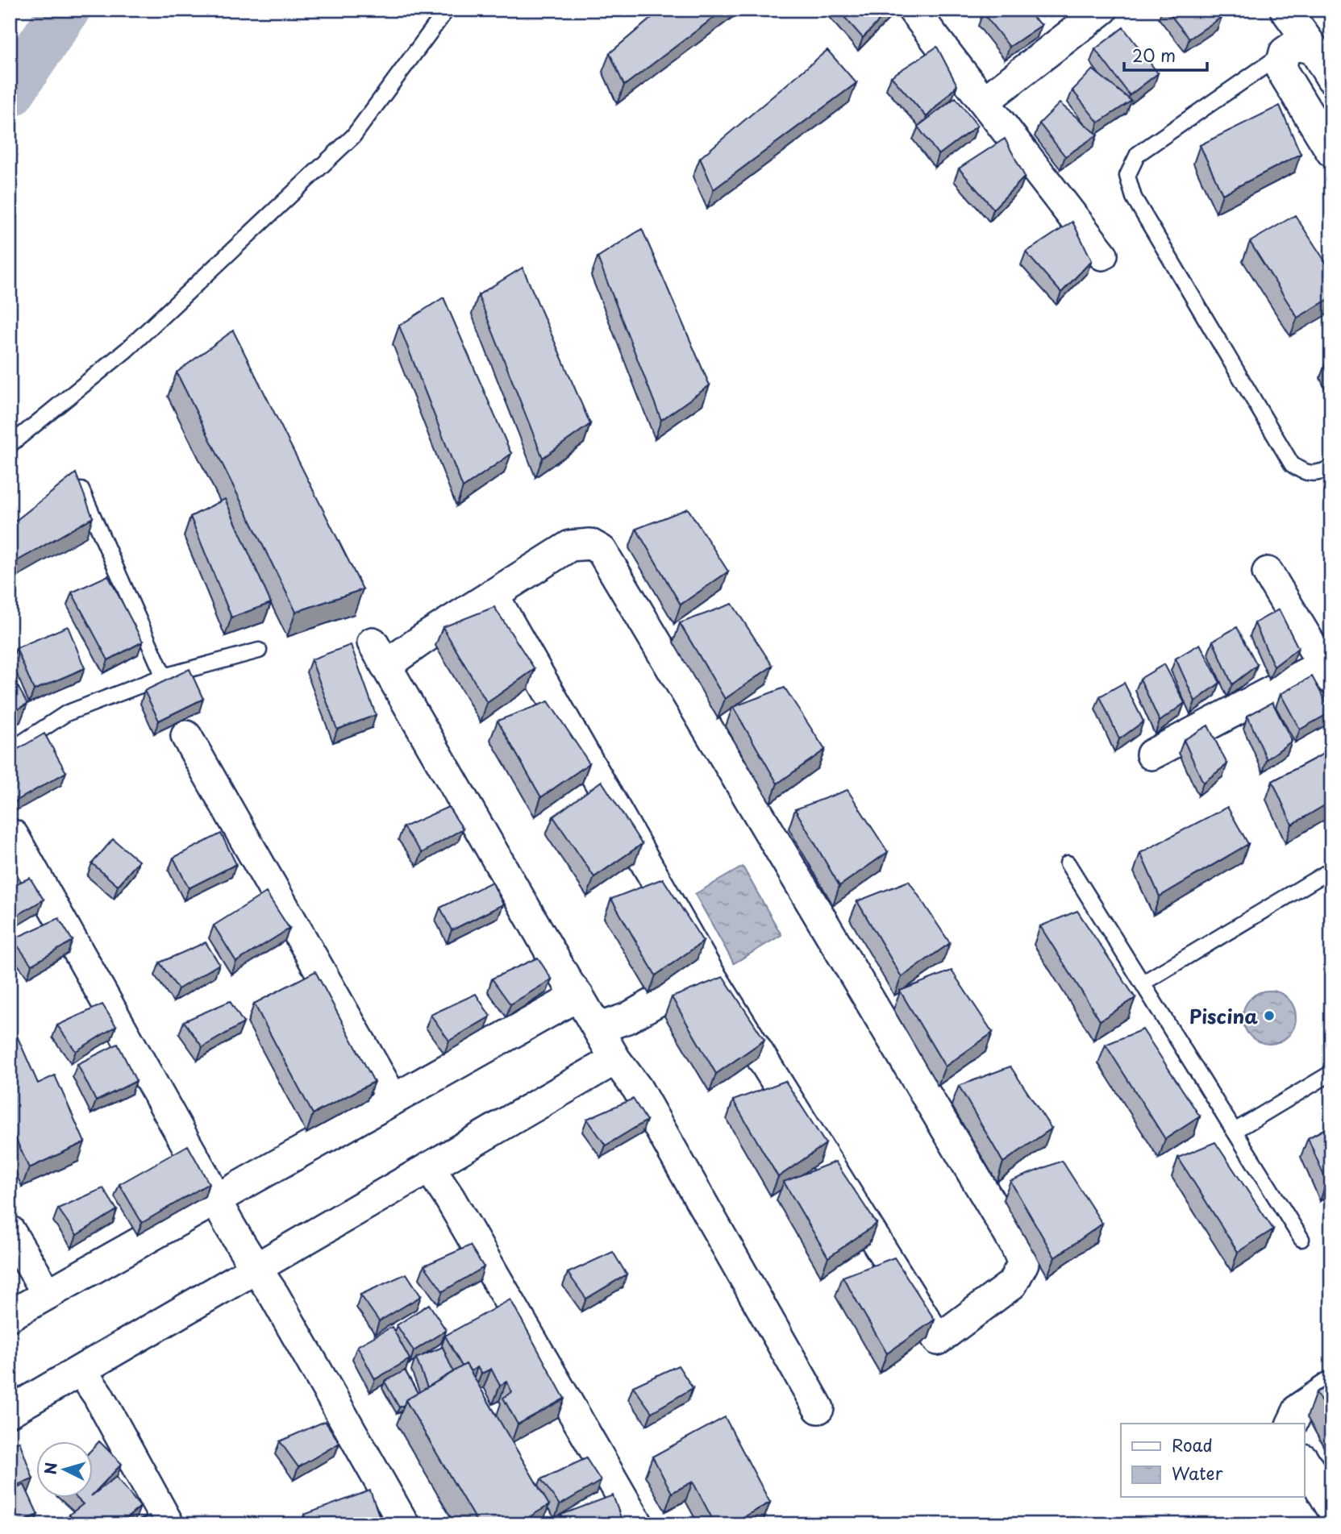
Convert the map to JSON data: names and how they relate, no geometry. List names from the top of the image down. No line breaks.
{"places":["Piscina"],"legend":["Road","Water"],"scale_bar":"20 m","north":"left"}
